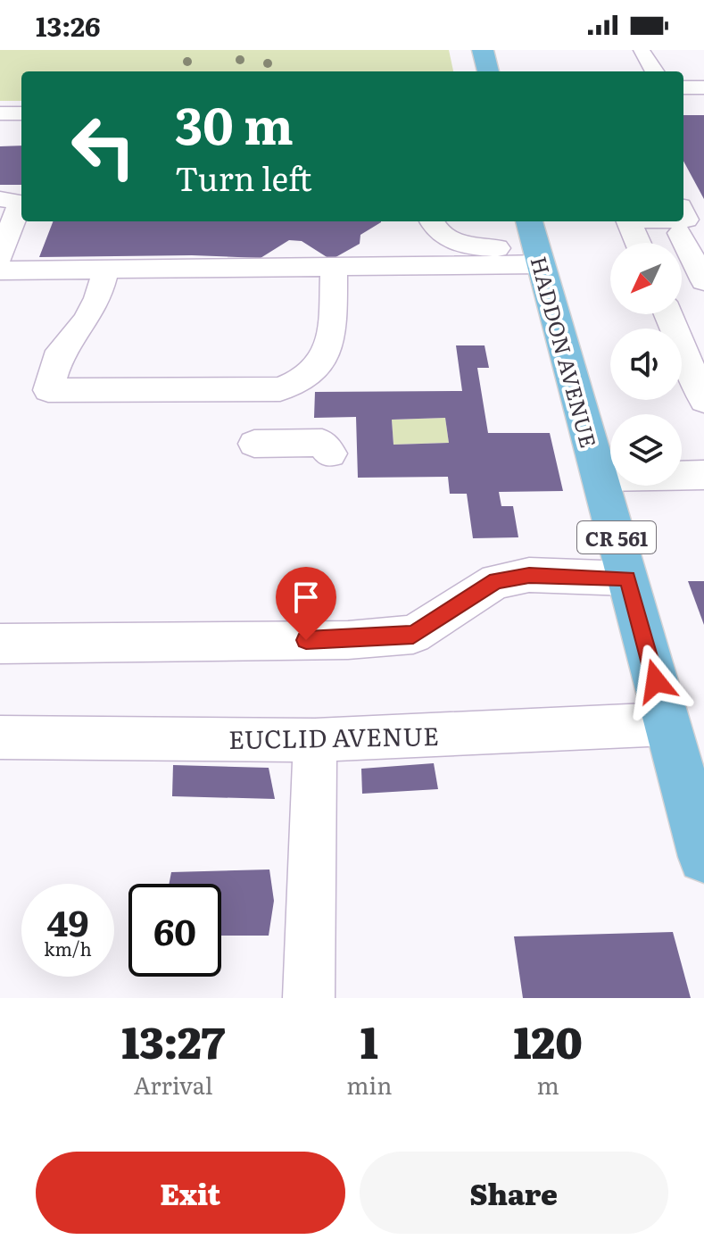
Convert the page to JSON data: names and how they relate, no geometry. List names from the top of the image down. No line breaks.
{"streets":{"main road":["HADDON AVENUE","CR 561"],"street":["EUCLID AVENUE"]},"crossings":[["HADDON AVENUE","EUCLID AVENUE"]],"north":"bottom left","page":{"status":"13:26","turn":["30 m","Turn left"],"speed":"49 km/h","limit":"60","eta":["13:27","Arrival","1","min","120","m"],"buttons":["Exit","Share"]}}
